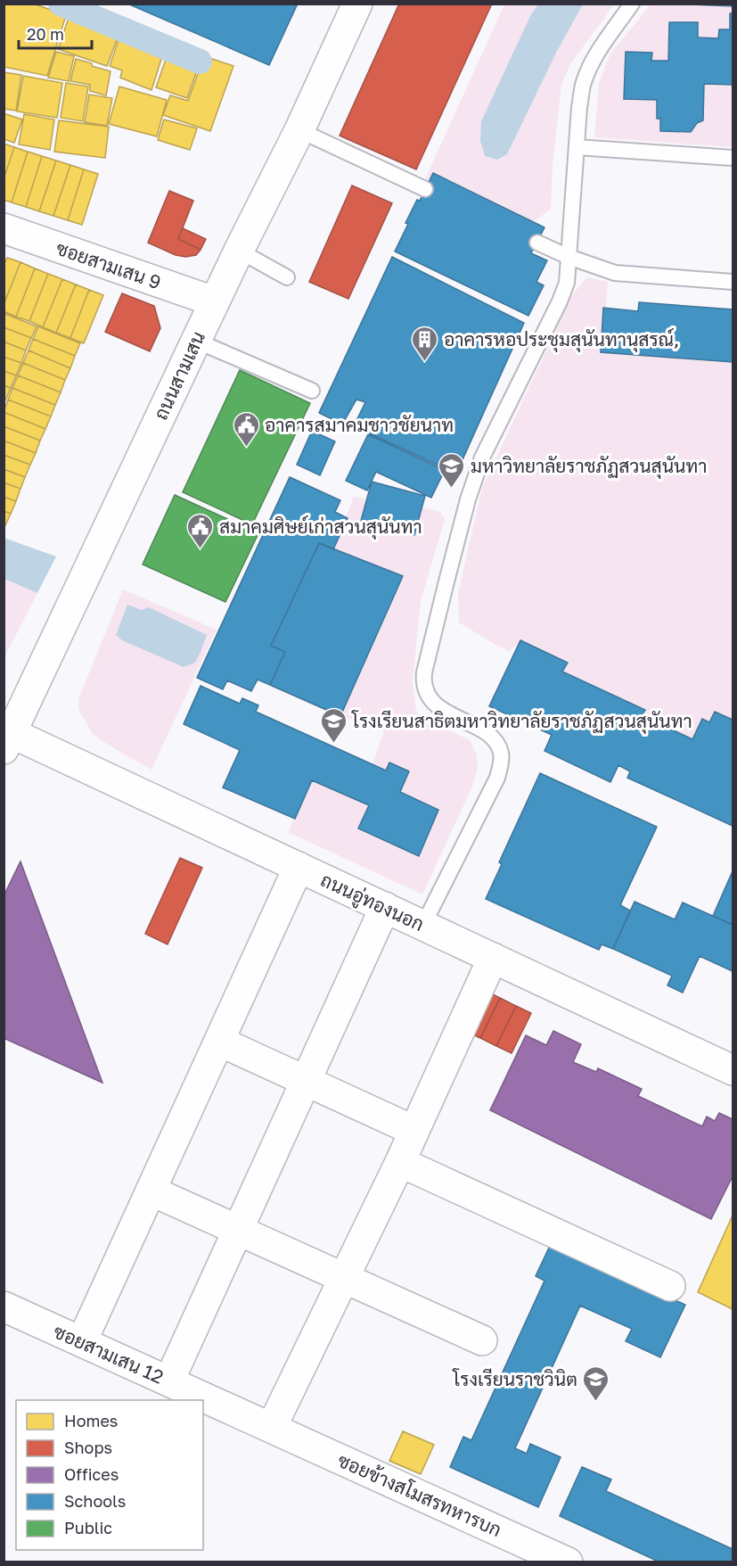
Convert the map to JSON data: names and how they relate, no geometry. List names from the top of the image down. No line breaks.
{"streets":{"street":["ซอยสามเสน 9","ถนนสามเสน","ถนนอู่ทองนอก","ซอยสามเสน 12","ซอยข้างสโมสรทหารบก"]},"crossings":[["ซอยสามเสน 9","ถนนสามเสน"],["ถนนสามเสน","ถนนอู่ทองนอก"],["ซอยสามเสน 12","ซอยข้างสโมสรทหารบก"]],"places":{"building":["อาคารหอประชุมสุนันทานุสรณ์,"],"public building":["อาคารสมาคมชาวชัยนาท","สมาคมศิษย์เก่าสวนสุนันทา"],"school or university":["มหาวิทยาลัยราชภัฏสวนสุนันทา","โรงเรียนสาธิตมหาวิทยาลัยราชภัฏสวนสุนันทา","โรงเรียนราชวินิต"]},"legend":["Homes","Shops","Offices","Schools","Public"],"scale_bar":"20 m"}
